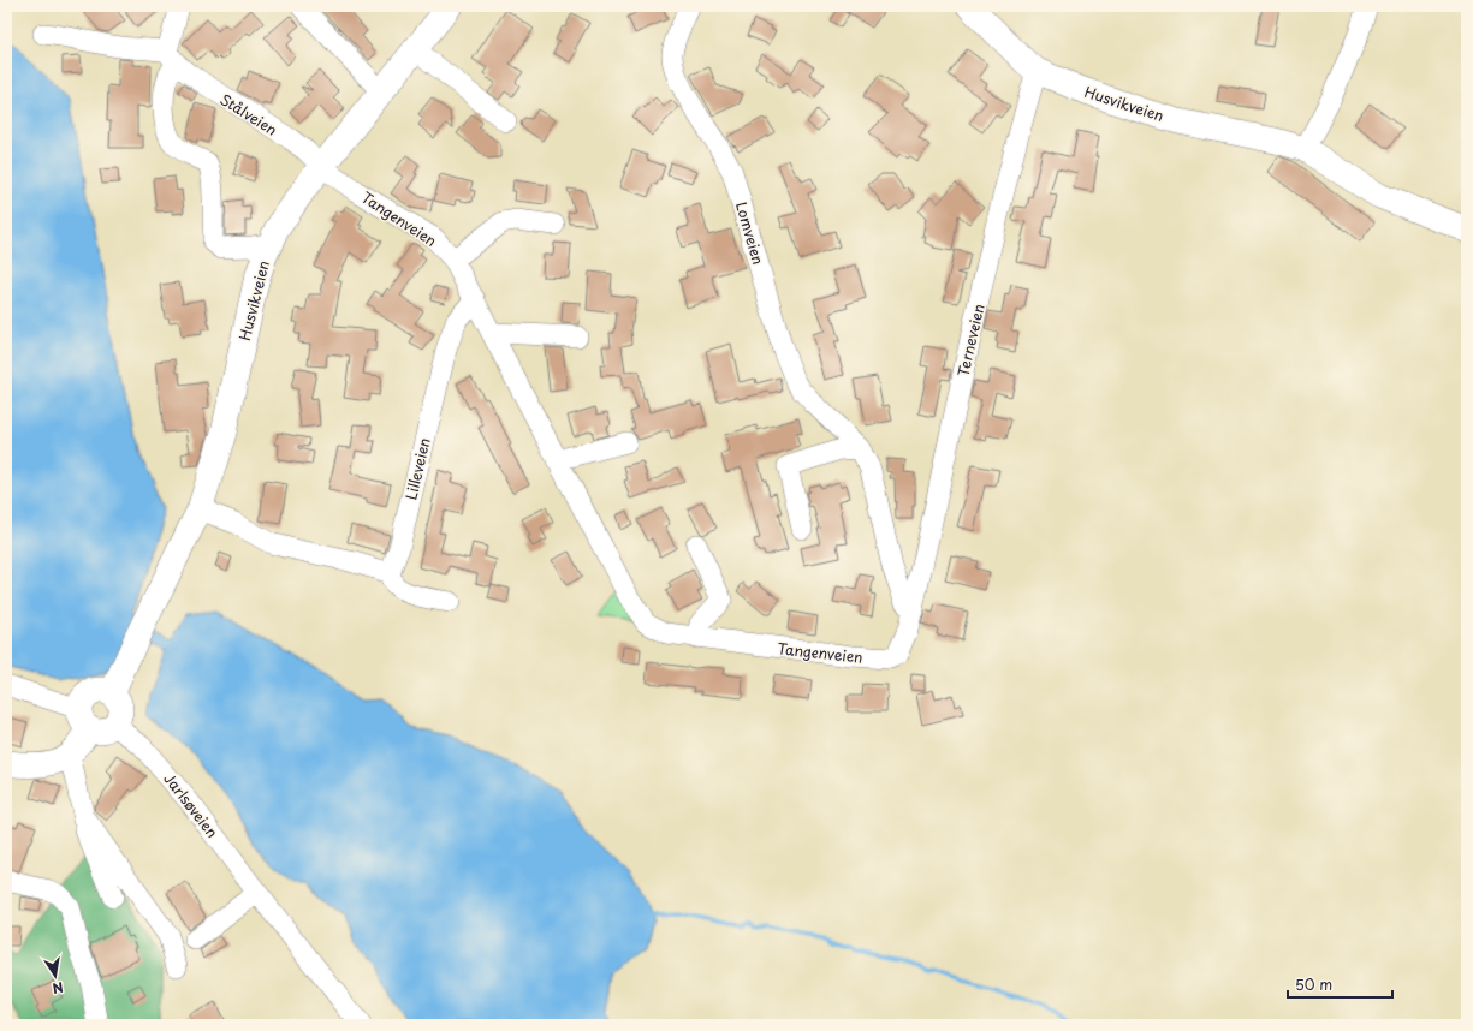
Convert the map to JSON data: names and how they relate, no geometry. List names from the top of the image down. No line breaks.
{"streets":{"main road":["Husvikveien"],"street":["Stålveien","Tangenveien","Lomveien","Terneveien","Lilleveien","Jarlsøveien"]},"crossings":[["Husvikveien","Stålveien"],["Husvikveien","Tangenveien"],["Husvikveien","Terneveien"],["Husvikveien","Jarlsøveien"],["Stålveien","Tangenveien"],["Tangenveien","Lomveien"],["Tangenveien","Terneveien"],["Tangenveien","Lilleveien"],["Lomveien","Terneveien"]],"scale_bar":"50 m","north":"bottom"}
